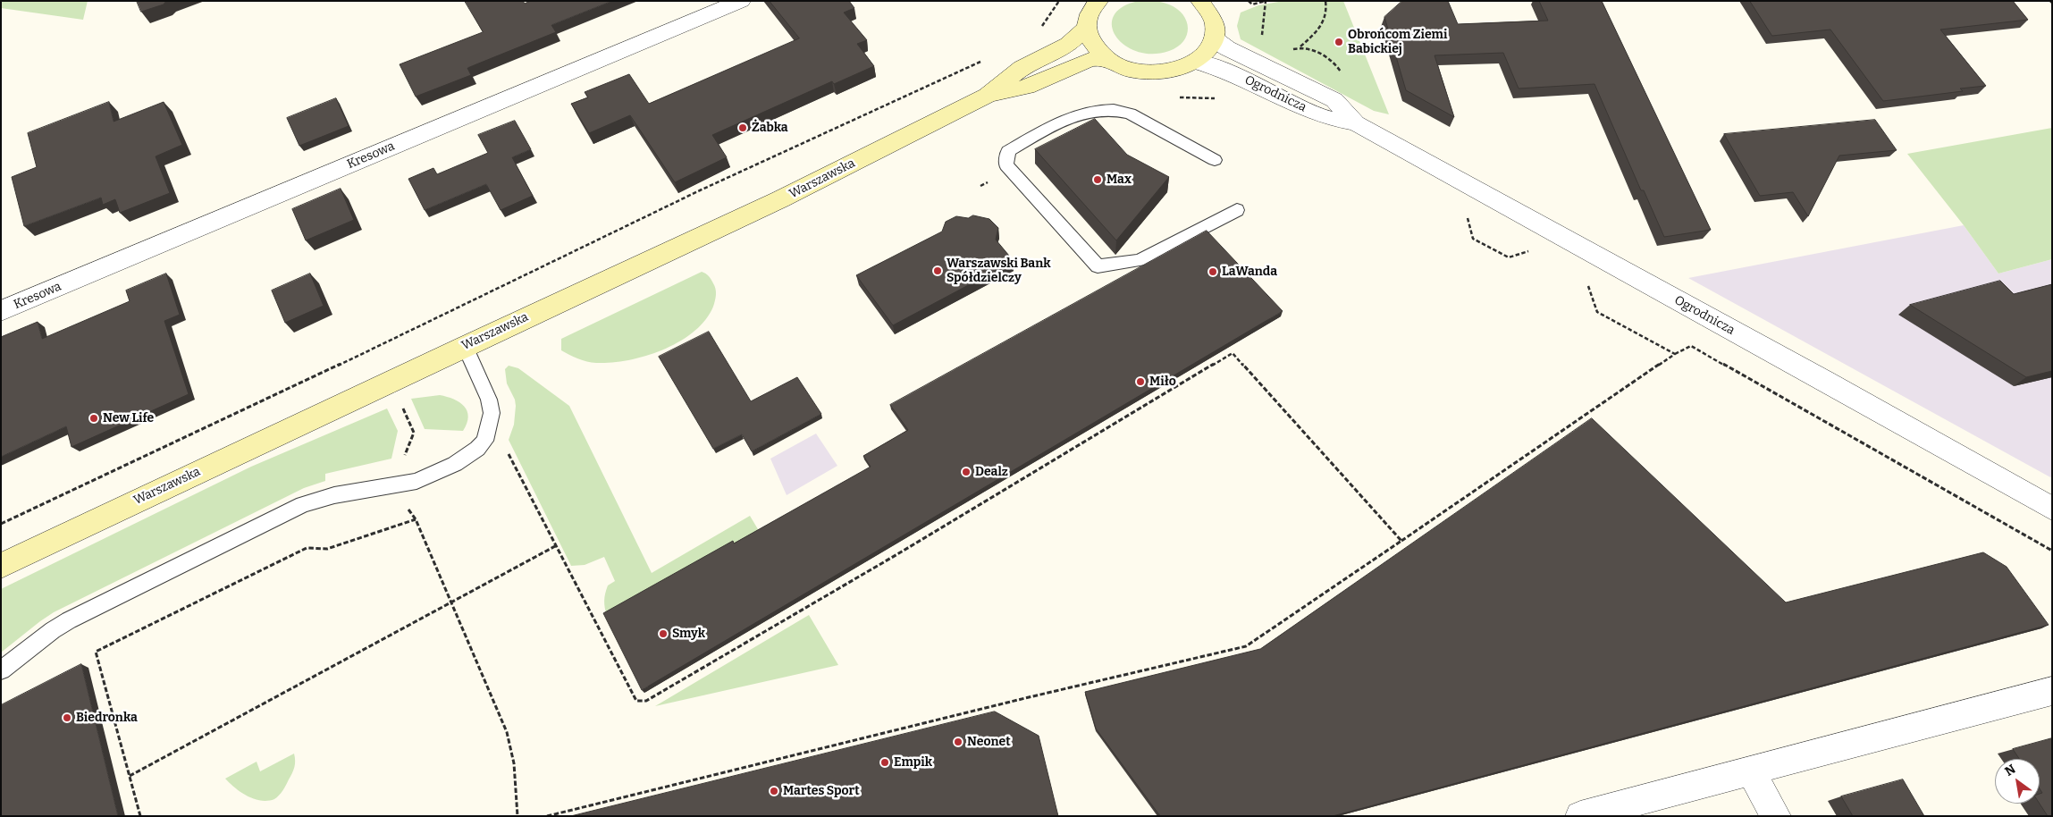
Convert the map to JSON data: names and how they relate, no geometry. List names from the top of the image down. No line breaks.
{"streets":{"main road":["Warszawska"],"street":["Ogrodnicza","Kresowa"]},"places":["Obrońcom Ziemi Babickiej","Żabka","Max","Warszawski Bank Spółdzielczy","LaWanda","Miło","New Life","Dealz","Smyk","Biedronka","Neonet","Empik","Martes Sport"],"north":"top left"}
